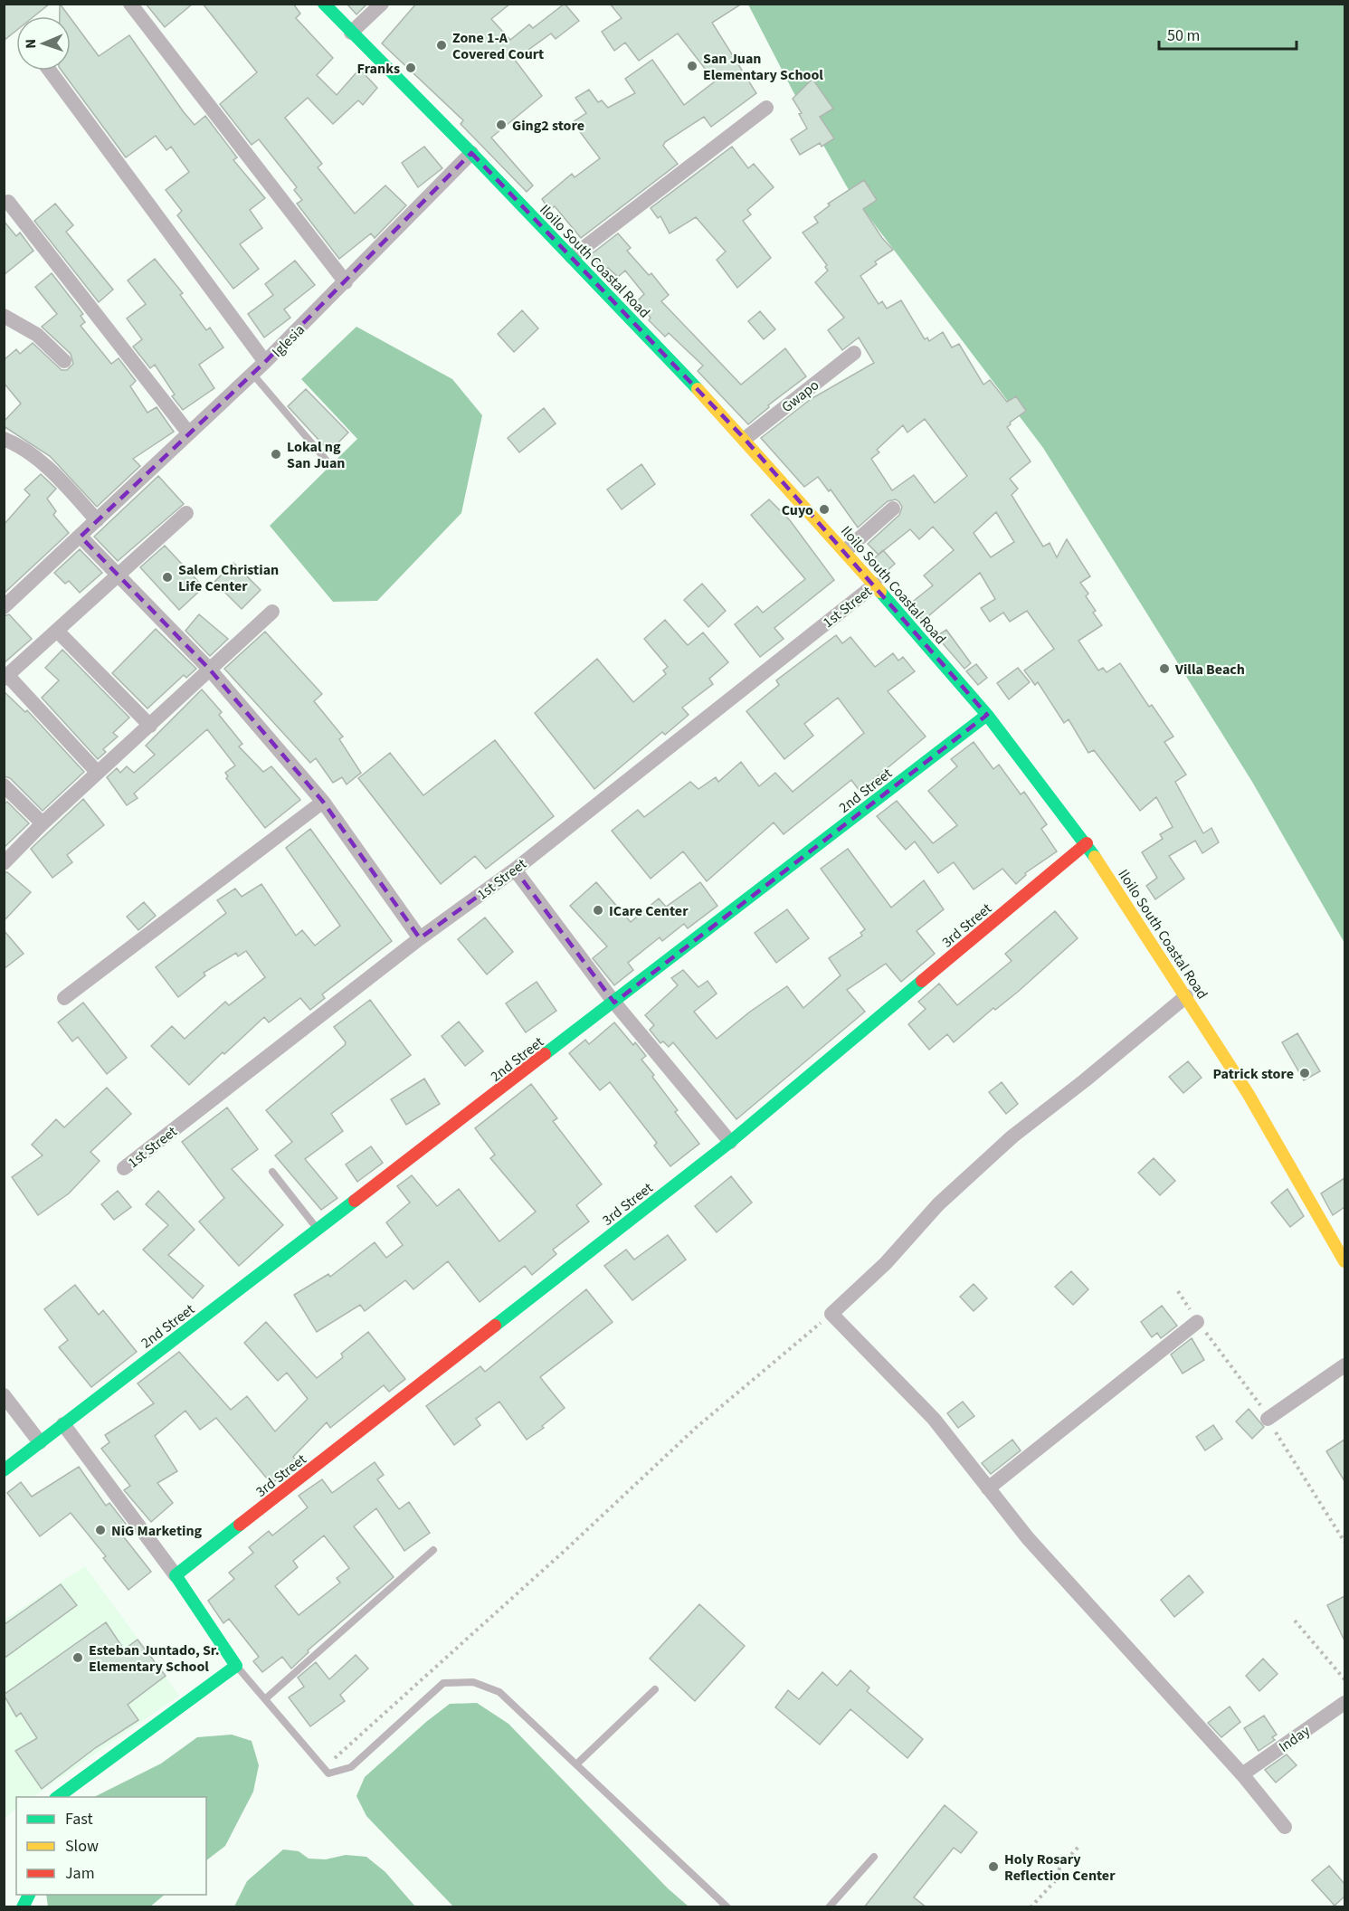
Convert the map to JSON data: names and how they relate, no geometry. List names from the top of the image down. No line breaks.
{"streets":{"street":["Iloilo South Coastal Road","Iglesia","Gwapo","1st Street","2nd Street","3rd Street","Inday"]},"crossings":[["Iloilo South Coastal Road","Iglesia"],["Iloilo South Coastal Road","Gwapo"],["Iloilo South Coastal Road","1st Street"],["Iloilo South Coastal Road","2nd Street"],["Iloilo South Coastal Road","3rd Street"]],"places":["Zone 1-A Covered Court","San Juan Elementary School","Franks","Ging2 store","Lokal ng San Juan","Cuyo","Salem Christian Life Center","Villa Beach","ICare Center","Patrick store","NiG Marketing","Esteban Juntado, Sr. Elementary School","Holy Rosary Reflection Center"],"legend":["Fast","Slow","Jam"],"scale_bar":"50 m","north":"left"}
